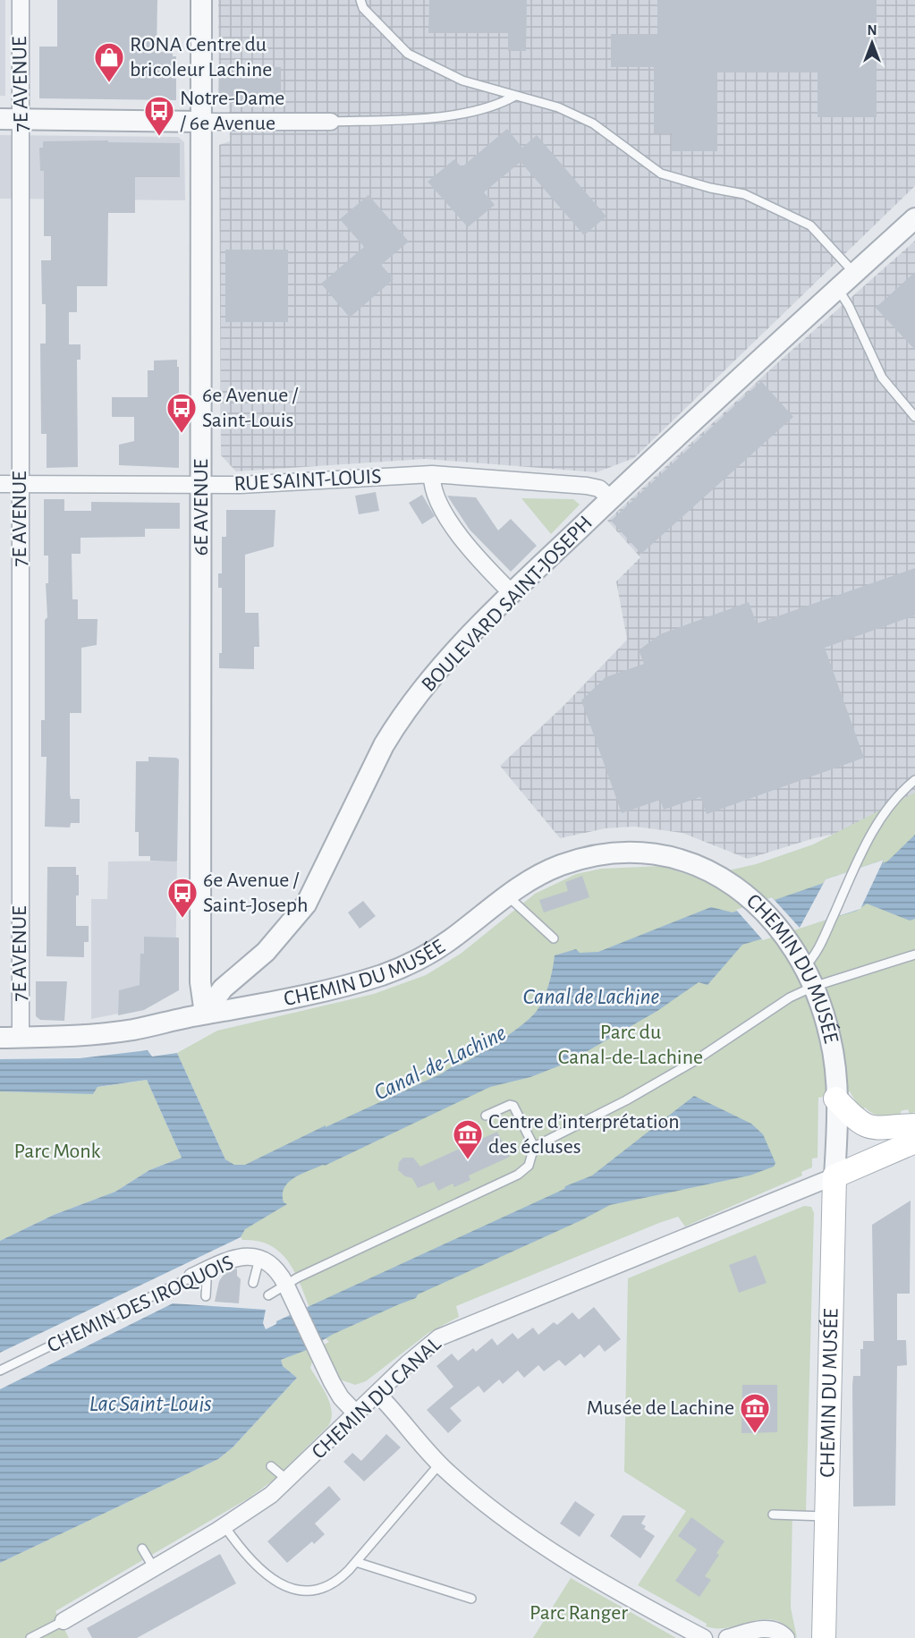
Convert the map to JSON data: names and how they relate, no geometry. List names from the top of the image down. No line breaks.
{"streets":{"main road":["CHEMIN DU MUSÉE"],"street":["7E AVENUE","RUE SAINT-LOUIS","6E AVENUE","BOULEVARD SAINT-JOSEPH","CHEMIN DES IROQUOIS","CHEMIN DU CANAL"]},"crossings":[["7E AVENUE","RUE SAINT-LOUIS"],["RUE SAINT-LOUIS","6E AVENUE"],["RUE SAINT-LOUIS","BOULEVARD SAINT-JOSEPH"],["6E AVENUE","BOULEVARD SAINT-JOSEPH"],["6E AVENUE","CHEMIN DU MUSÉE"],["BOULEVARD SAINT-JOSEPH","CHEMIN DU MUSÉE"],["CHEMIN DU MUSÉE","CHEMIN DU CANAL"],["CHEMIN DES IROQUOIS","CHEMIN DU CANAL"]],"water":["Canal de Lachine","Canal-de-Lachine","Lac Saint-Louis"],"parks":["Parc du Canal-de-Lachine","Parc Monk","Parc Ranger"],"places":{"shop":["RONA Centre du bricoleur Lachine"],"bus stop":["Notre-Dame / 6e Avenue","6e Avenue / Saint-Louis","6e Avenue / Saint-Joseph"],"museum":["Centre d’interprétation des écluses","Musée de Lachine"]},"north":"top"}
